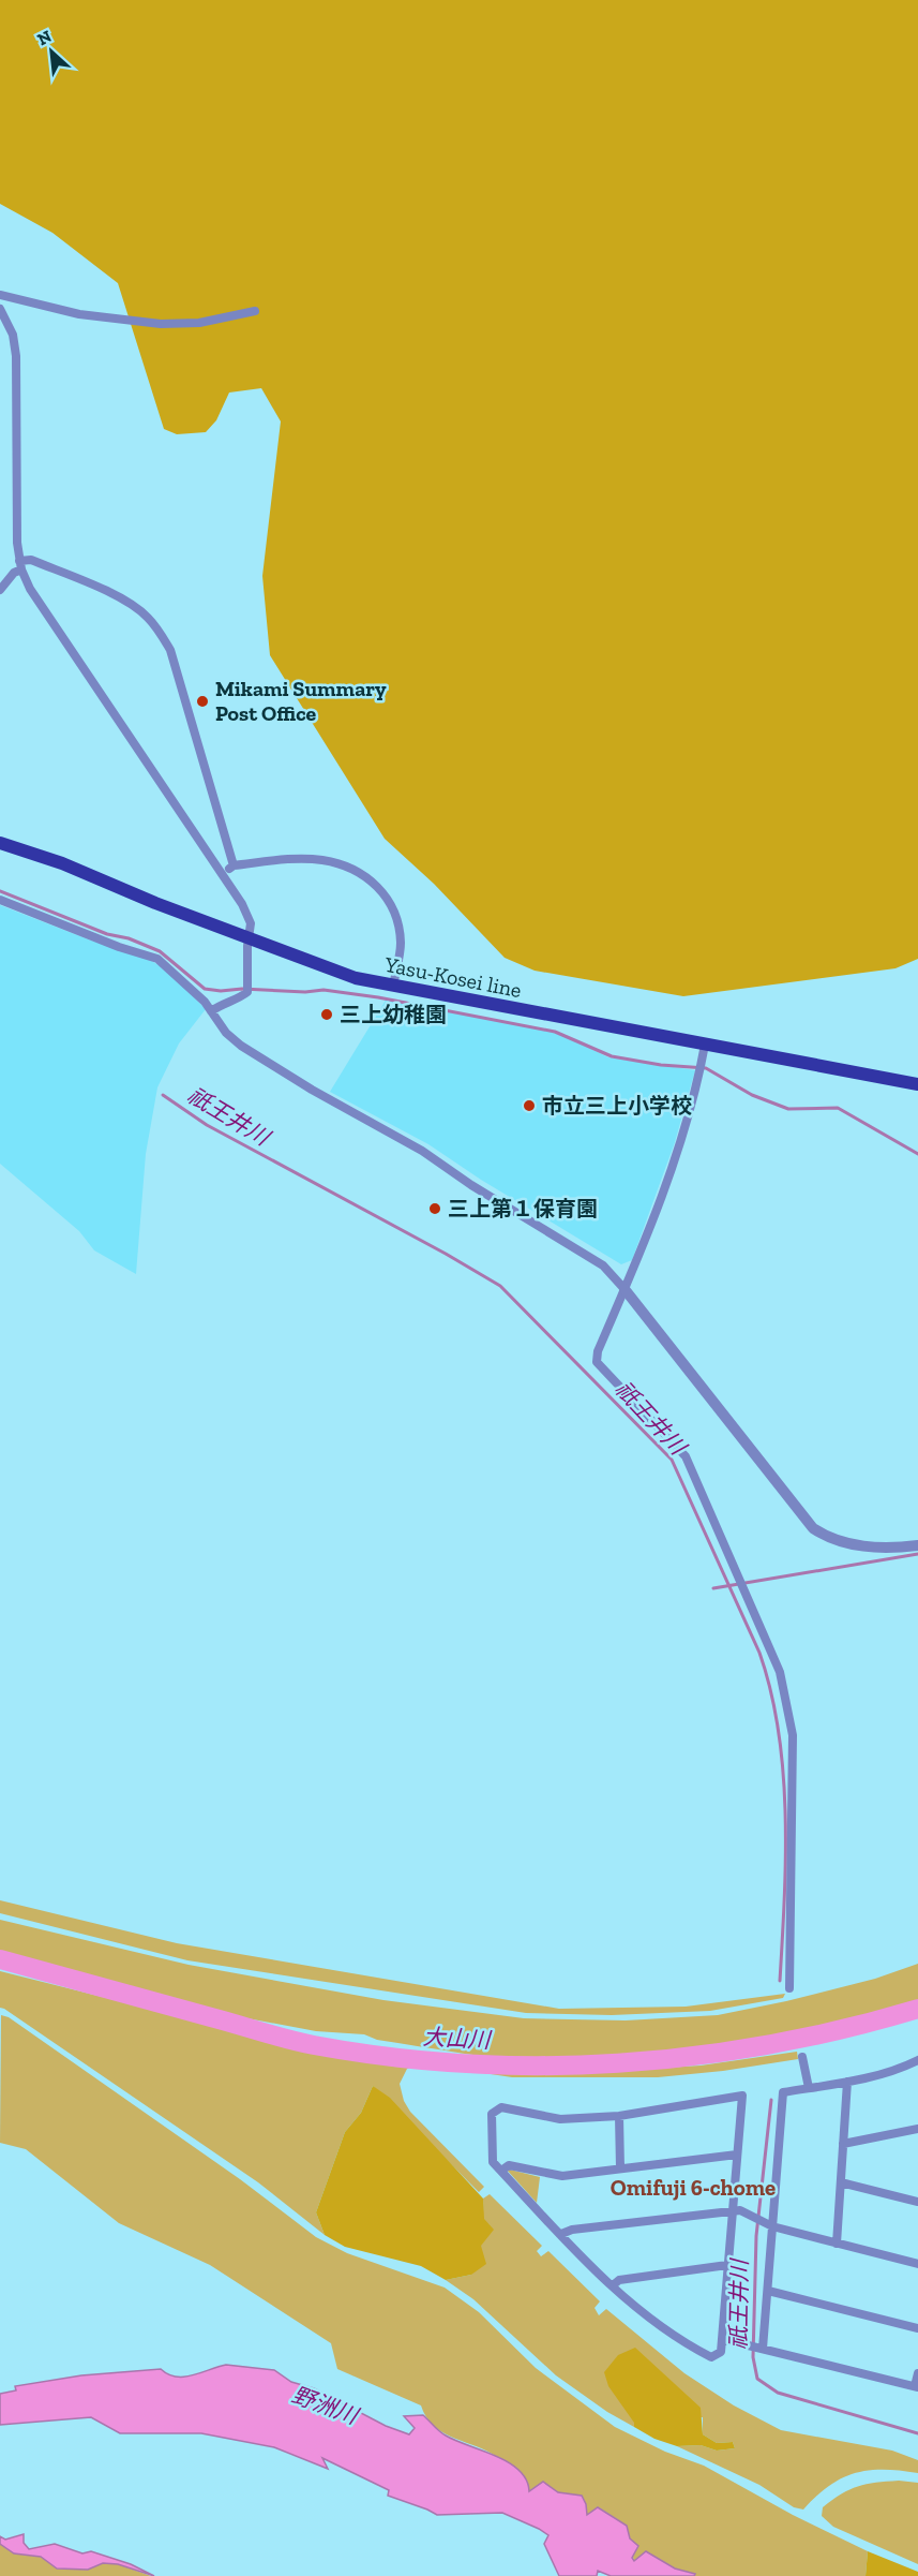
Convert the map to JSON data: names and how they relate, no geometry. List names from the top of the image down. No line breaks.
{"streets":{"main road":["Yasu-Kosei line"]},"districts":["Omifuji 6-chome"],"water":["祇王井川","大山川","野洲川"],"places":["Mikami Summary Post Office","三上幼稚園","市立三上小学校","三上第１保育園"],"north":"top left"}
